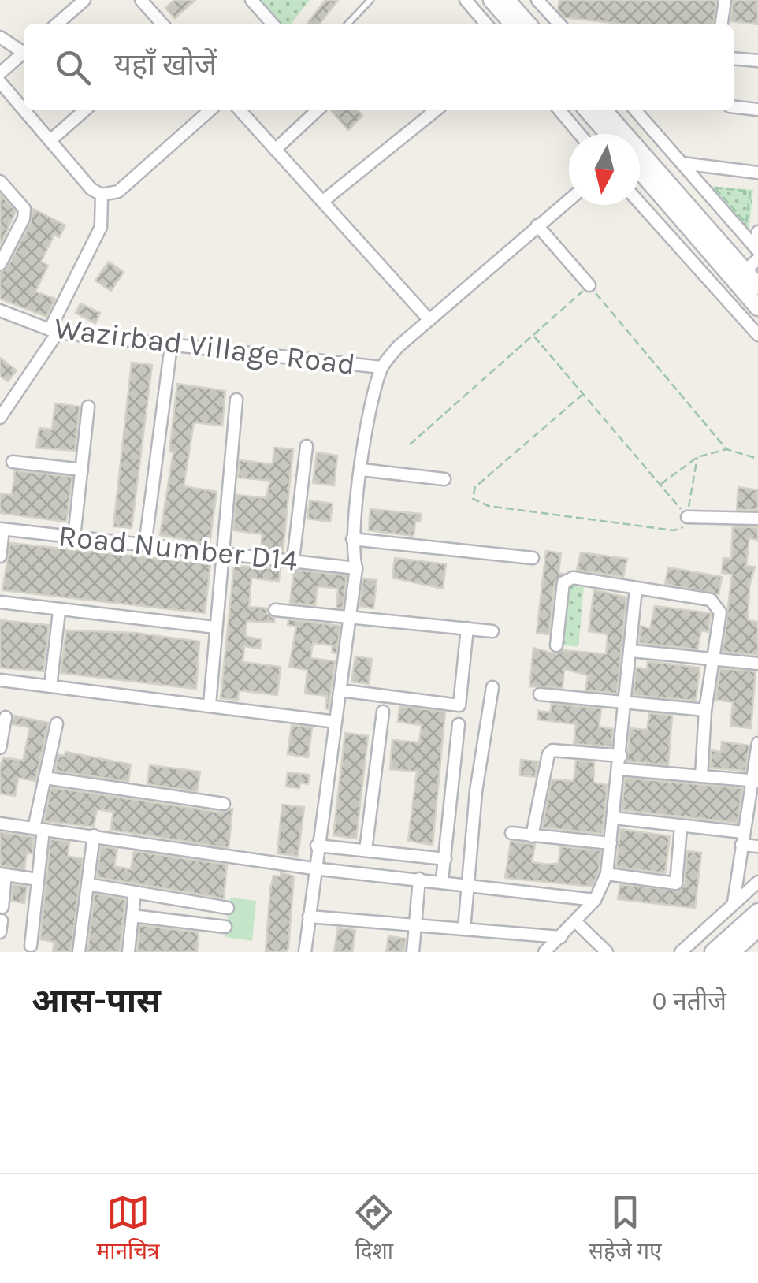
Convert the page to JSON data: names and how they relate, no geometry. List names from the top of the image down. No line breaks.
{"streets":{"street":["Wazirbad Village Road","Road Number D14"]},"north":"bottom","page":{"search":"यहाँ खोजें","heading":["आस-पास","0 नतीजे"],"nav":["मानचित्र","दिशा","सहेजे गए"]}}
